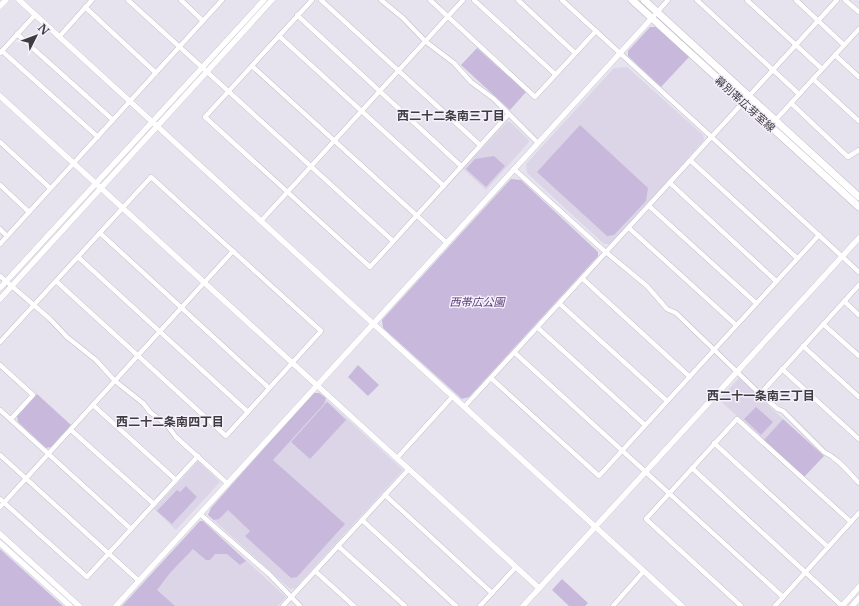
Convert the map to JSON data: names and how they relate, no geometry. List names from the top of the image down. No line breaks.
{"streets":{"main road":["幕別帯広芽室線"]},"districts":["西二十二条南三丁目","西二十一条南三丁目","西二十二条南四丁目"],"parks":["西帯広公園"],"north":"top right"}
